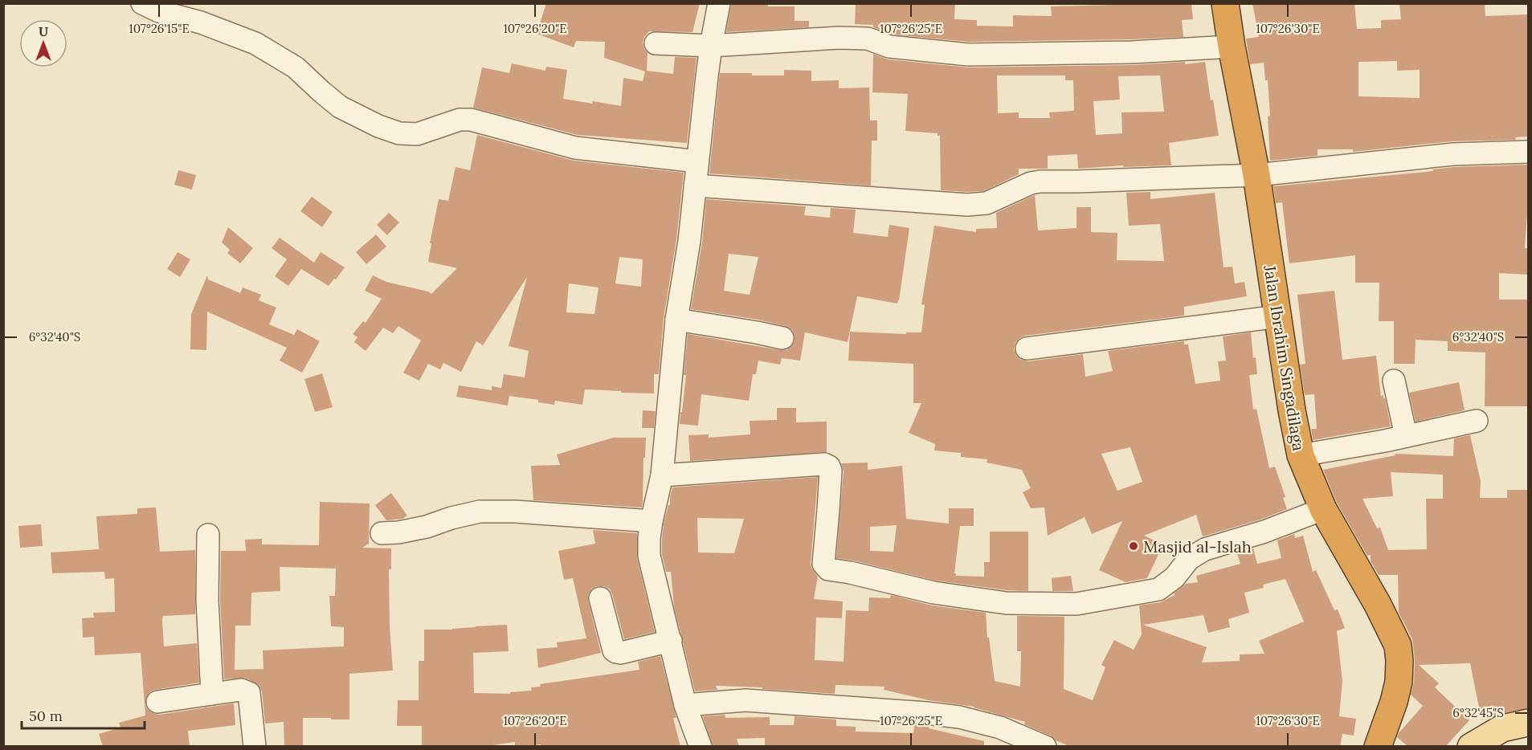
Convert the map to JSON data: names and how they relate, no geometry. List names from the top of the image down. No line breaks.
{"streets":{"highway":["Jalan Ibrahim Singadilaga"]},"places":["Masjid al-Islah"],"scale_bar":"50 m","north":"top","coordinates":["107°26'15\"E","107°26'20\"E","107°26'25\"E","107°26'30\"E","6°32'40\"S","6°32'45\"S"]}
